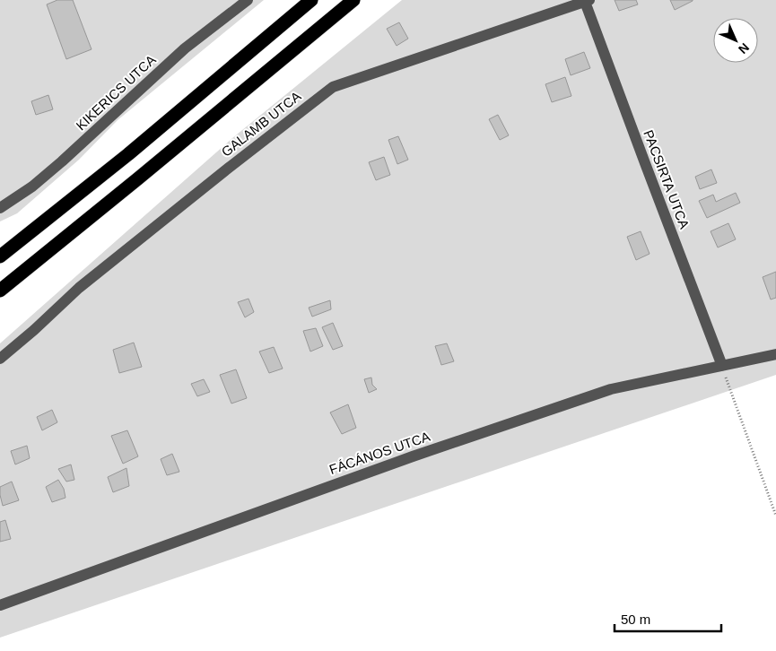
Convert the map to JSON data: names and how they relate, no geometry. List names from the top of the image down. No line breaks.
{"streets":{"street":["KIKERICS UTCA","GALAMB UTCA","PACSIRTA UTCA","FÁCÁNOS UTCA"]},"crossings":[["GALAMB UTCA","PACSIRTA UTCA"],["PACSIRTA UTCA","FÁCÁNOS UTCA"]],"scale_bar":"50 m","north":"bottom right"}
